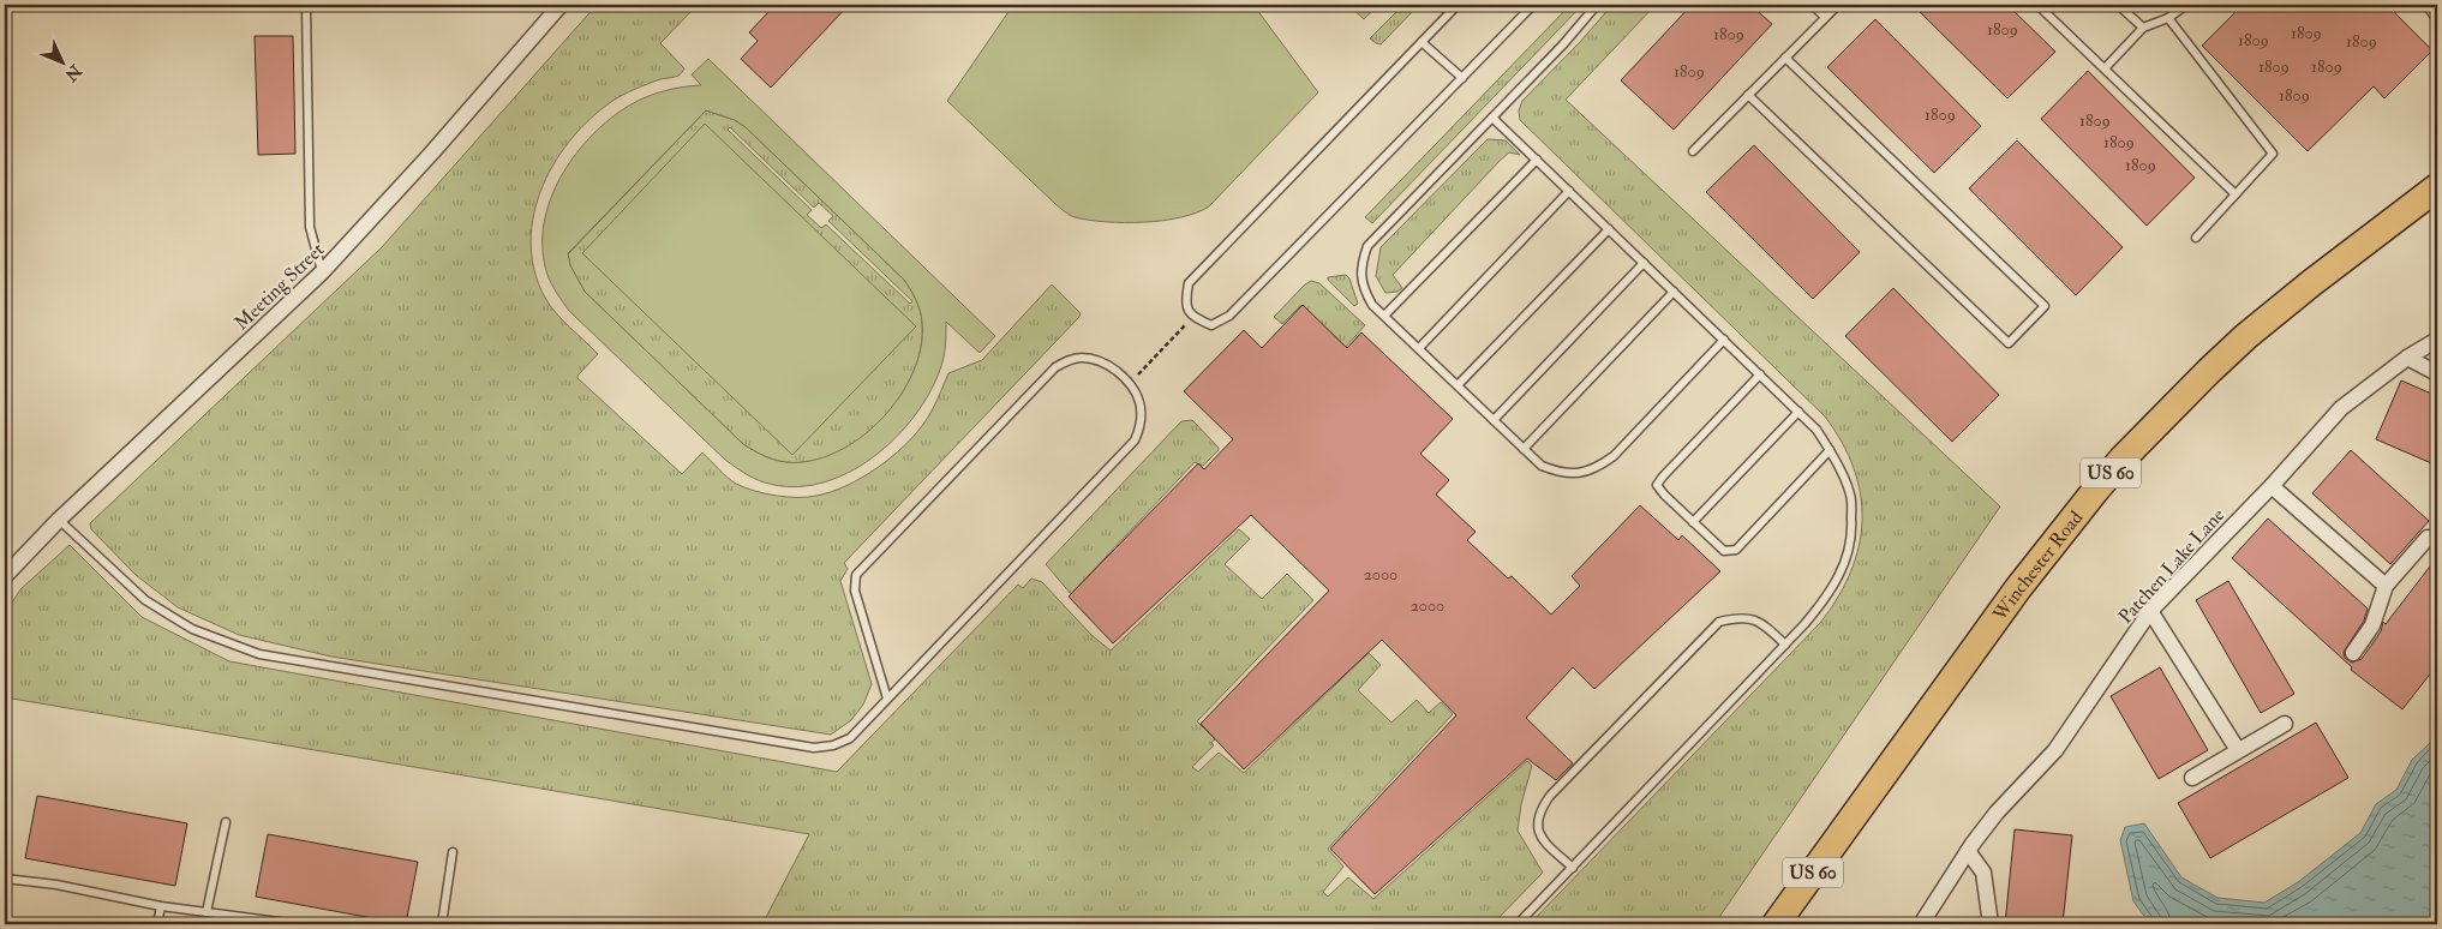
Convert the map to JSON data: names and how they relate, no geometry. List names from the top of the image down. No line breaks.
{"streets":{"highway":["US 60","Winchester Road"],"street":["Meeting Street","Patchen Lake Lane"]},"house_numbers":["1809","1809","1809","1809","1809","1809","1809","1809","1809","1809","1809","1809","1809","2000","2000"],"north":"bottom right"}
